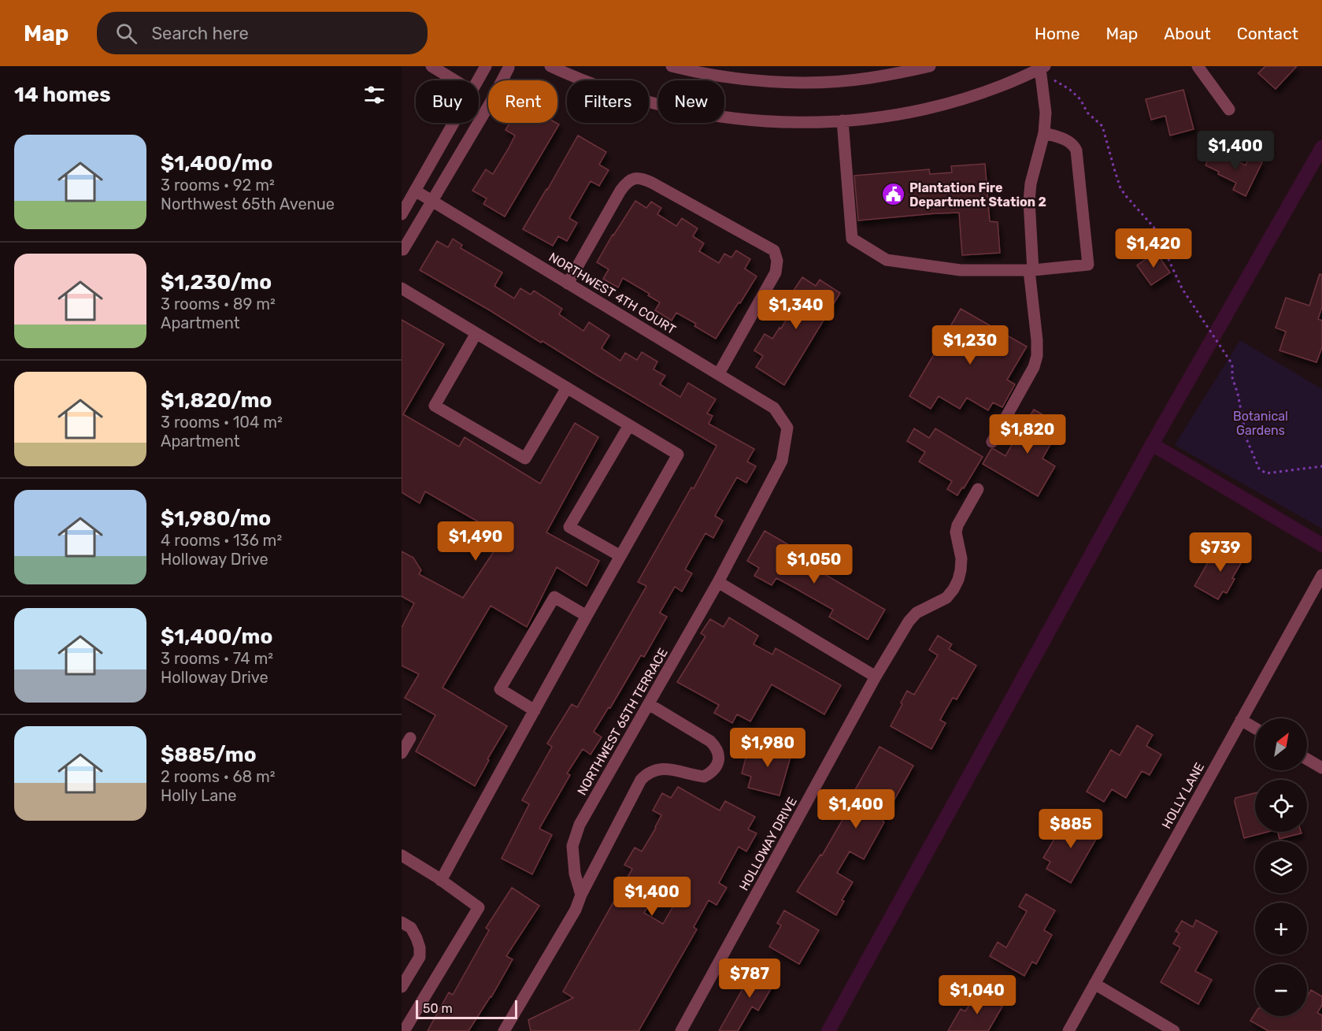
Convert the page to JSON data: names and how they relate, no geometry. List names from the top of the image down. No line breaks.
{"streets":{"street":["NORTHWEST 4TH COURT","NORTHWEST 65TH TERRACE","HOLLY LANE","HOLLOWAY DRIVE"]},"crossings":[["NORTHWEST 4TH COURT","NORTHWEST 65TH TERRACE"]],"parks":["Botanical Gardens"],"places":{"public building":["Plantation Fire Department Station 2"]},"scale_bar":"50 m","north":"top right","page":{"header":"Map","search":"Search here","nav":["Home","Map","About","Contact"],"heading":"14 homes","chip":["Buy","Rent","Filters","New"],"list":[{"name":"$1,400/mo","note":"3 rooms · 92 m² · Northwest 65th Avenue"},{"name":"$1,230/mo","note":"3 rooms · 89 m² · Apartment"},{"name":"$1,820/mo","note":"3 rooms · 104 m² · Apartment"},{"name":"$1,980/mo","note":"4 rooms · 136 m² · Holloway Drive"},{"name":"$1,400/mo","note":"3 rooms · 74 m² · Holloway Drive"},{"name":"$885/mo","note":"2 rooms · 68 m² · Holly Lane"}],"price":["$1,400","$1,420","$1,340","$1,230","$1,820","$1,490","$739","$1,050","$1,980","$1,400","$885","$1,400","$787","$1,040"],"map_buttons":["+","−"],"scale":"50 m"}}
